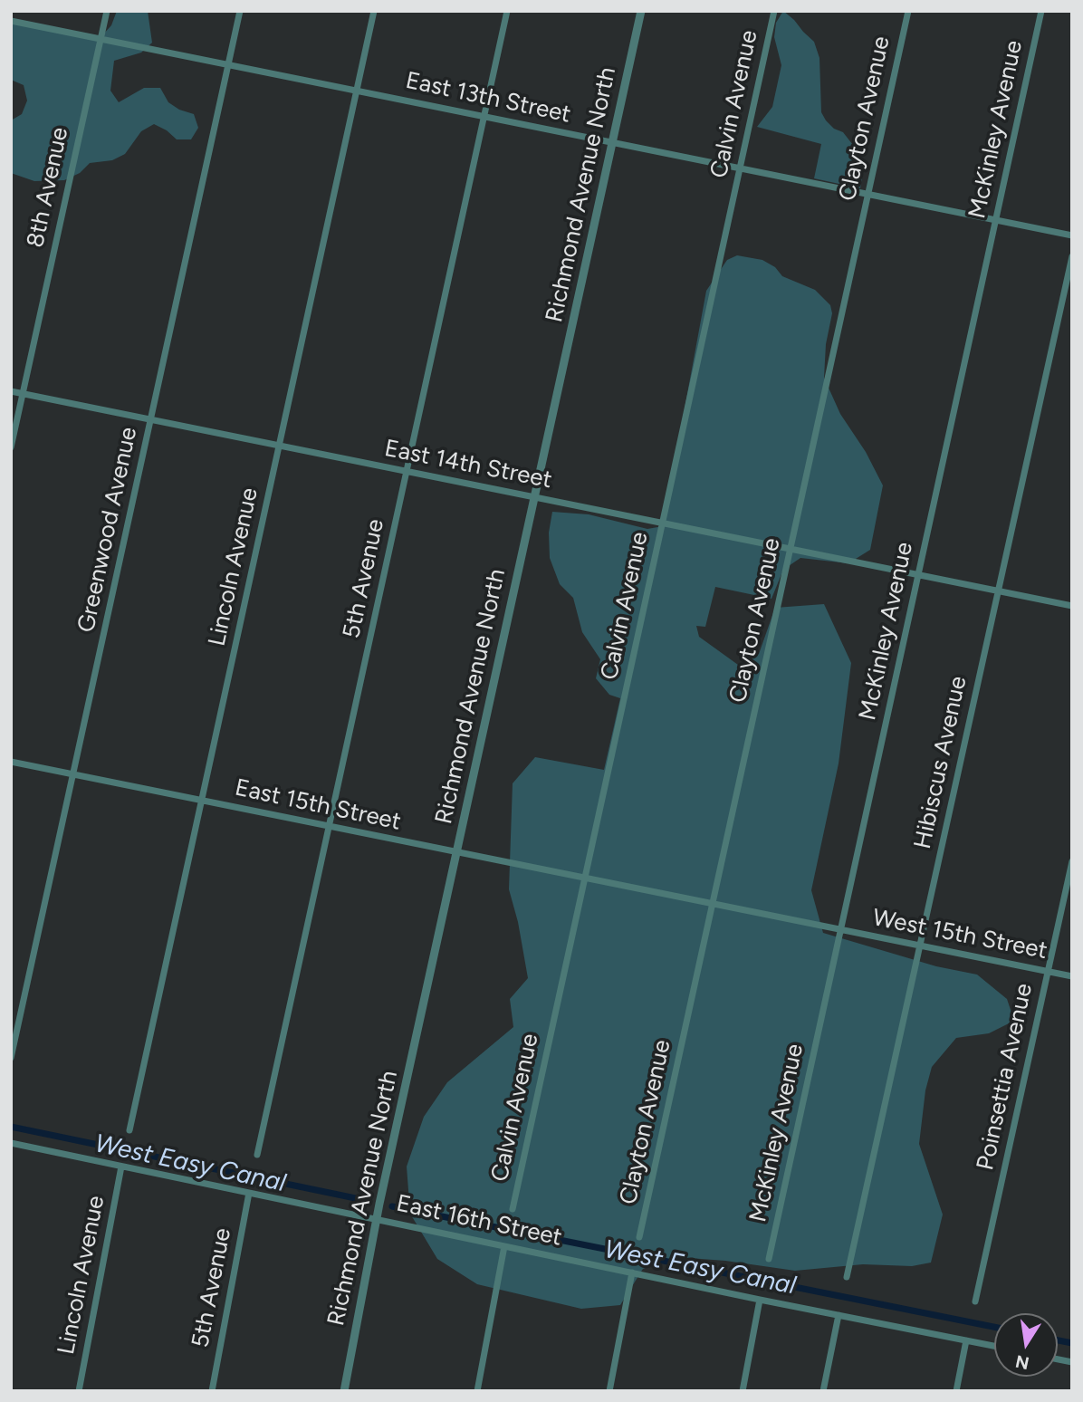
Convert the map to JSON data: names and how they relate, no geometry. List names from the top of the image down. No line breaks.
{"streets":{"street":["East 13th Street","Calvin Avenue","Clayton Avenue","McKinley Avenue","8th Avenue","Richmond Avenue North","East 14th Street","Greenwood Avenue","Lincoln Avenue","5th Avenue","Hibiscus Avenue","East 15th Street","West 15th Street","Poinsettia Avenue","East 16th Street"]},"crossings":[["East 13th Street","Calvin Avenue"],["East 13th Street","Clayton Avenue"],["East 13th Street","McKinley Avenue"],["East 13th Street","8th Avenue"],["East 13th Street","Richmond Avenue North"],["East 13th Street","Greenwood Avenue"],["East 13th Street","Lincoln Avenue"],["East 13th Street","5th Avenue"],["Calvin Avenue","East 14th Street"],["Calvin Avenue","East 15th Street"],["Clayton Avenue","East 14th Street"],["Clayton Avenue","East 15th Street"],["McKinley Avenue","East 14th Street"],["McKinley Avenue","East 15th Street"],["McKinley Avenue","West 15th Street"],["8th Avenue","East 14th Street"],["Richmond Avenue North","East 14th Street"],["Richmond Avenue North","East 15th Street"],["Richmond Avenue North","East 16th Street"],["East 14th Street","Greenwood Avenue"],["East 14th Street","Lincoln Avenue"],["East 14th Street","5th Avenue"],["East 14th Street","Hibiscus Avenue"],["Greenwood Avenue","East 15th Street"],["Lincoln Avenue","East 15th Street"],["Lincoln Avenue","East 16th Street"],["5th Avenue","East 15th Street"],["5th Avenue","East 16th Street"],["Hibiscus Avenue","West 15th Street"],["East 15th Street","West 15th Street"],["West 15th Street","Poinsettia Avenue"]],"water":["West Easy Canal"],"north":"bottom"}
